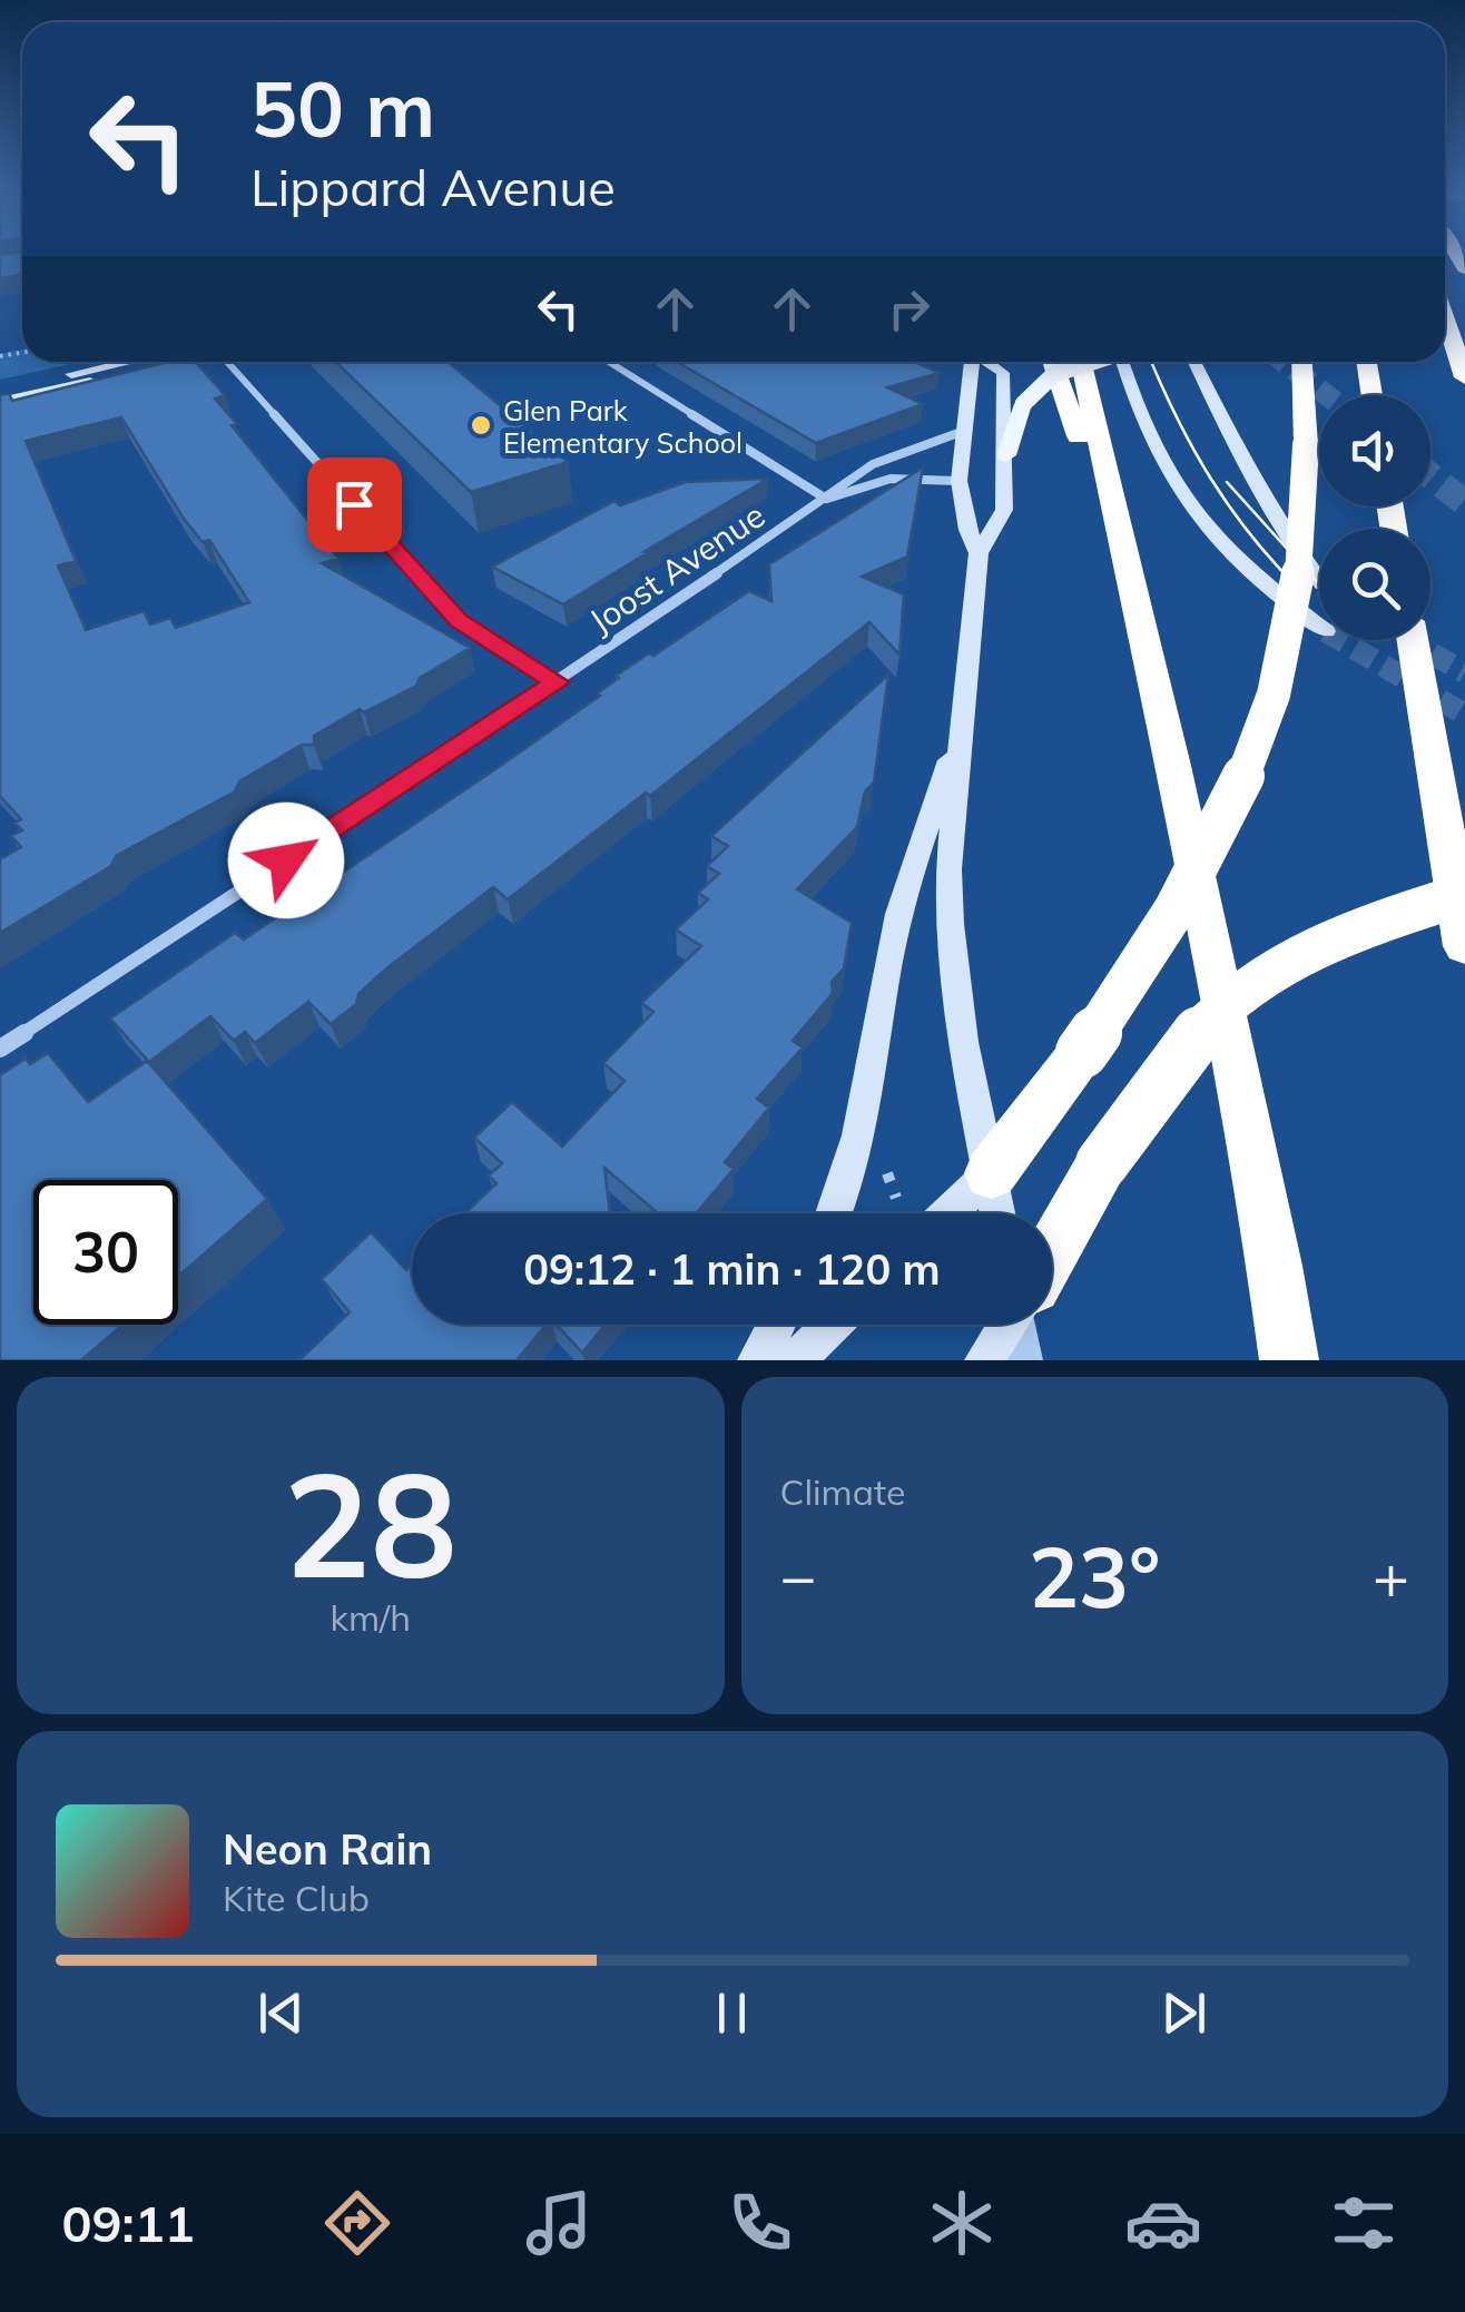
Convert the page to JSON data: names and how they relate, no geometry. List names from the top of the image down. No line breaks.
{"streets":{"street":["Joost Avenue"]},"places":["Glen Park Elementary School"],"page":{"turn":["50 m","Lippard Avenue"],"limit":"30","trip":"09:12 · 1 min · 120 m","tile":[["28","km/h"],"Climate"],"heat":["−","23°","+"],"song":["Neon Rain","Kite Club"],"tabs":"09:11"}}
